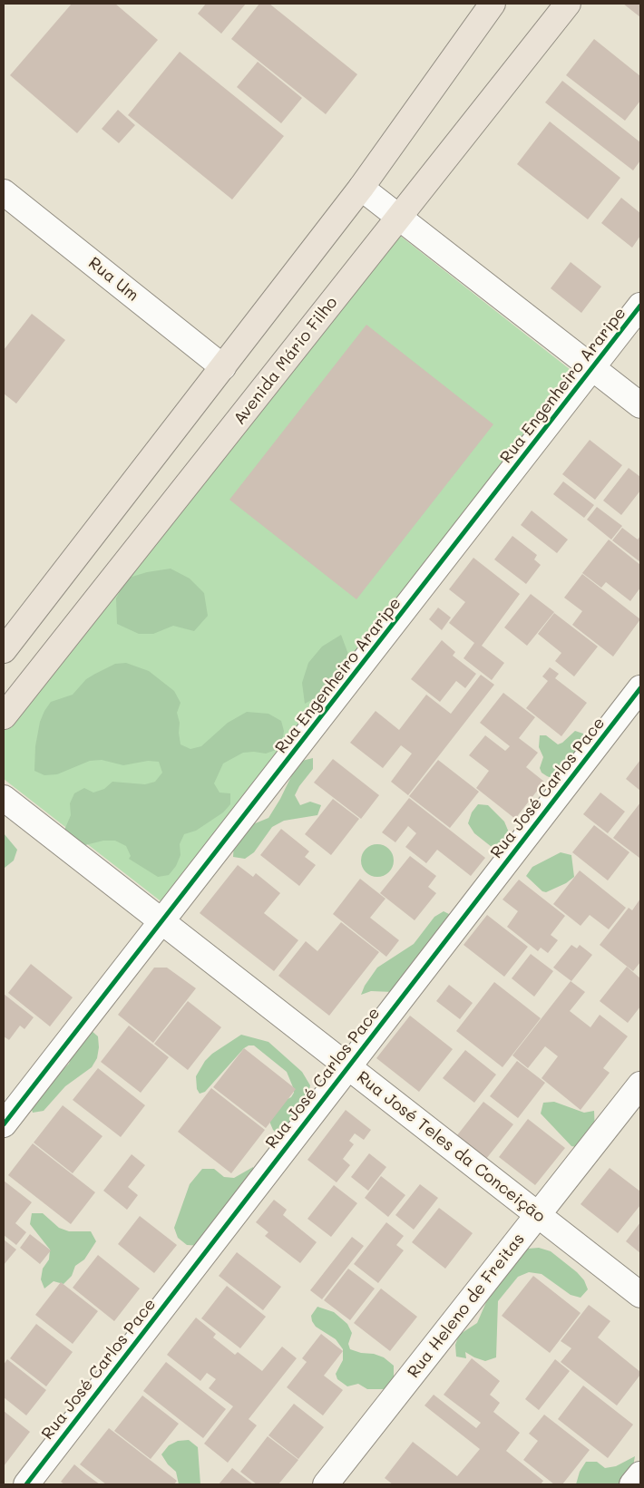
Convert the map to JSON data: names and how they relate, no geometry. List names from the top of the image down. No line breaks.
{"streets":{"main road":["Avenida Mário Filho"],"street":["Rua Um","Rua Engenheiro Araripe","Rua José Carlos Pace","Rua José Teles da Conceição","Rua Heleno de Freitas"]},"crossings":[["Rua Engenheiro Araripe","Rua José Teles da Conceição"],["Rua José Carlos Pace","Rua José Teles da Conceição"],["Rua José Teles da Conceição","Rua Heleno de Freitas"]]}
